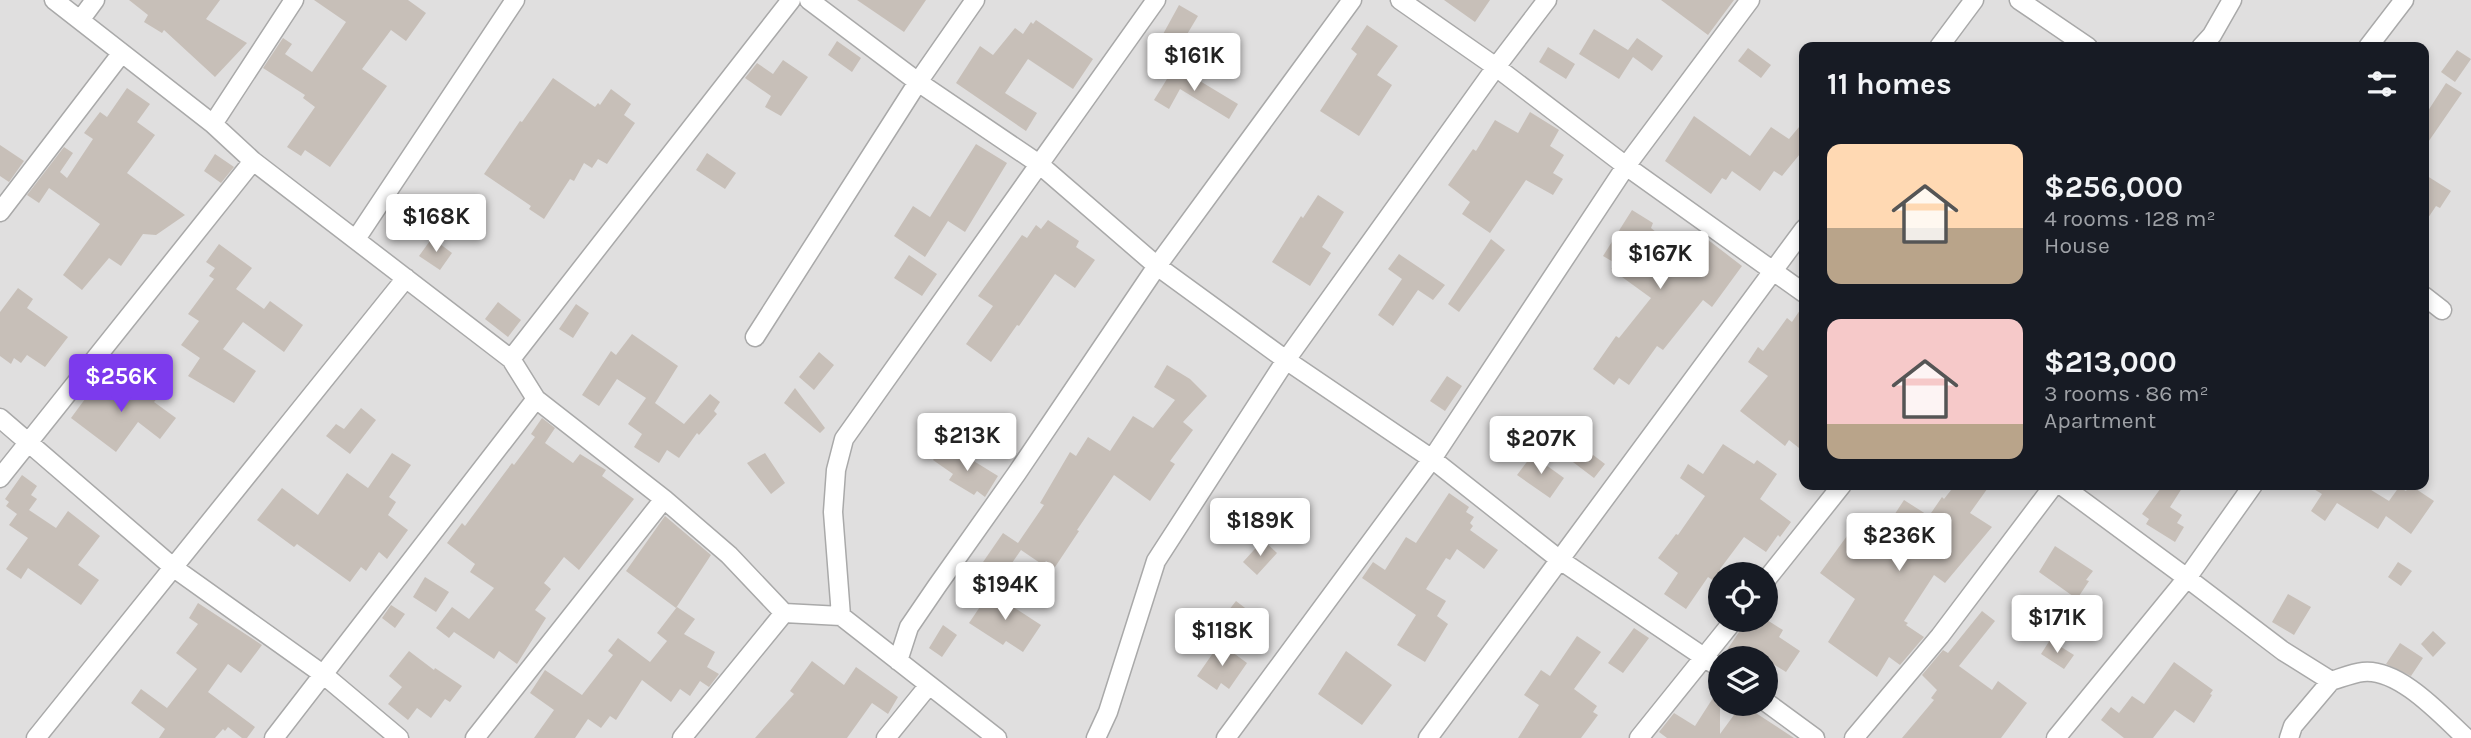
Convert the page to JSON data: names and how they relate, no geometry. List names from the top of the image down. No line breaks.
{"page":{"price":["$161K","$168K","$167K","$256K","$213K","$207K","$189K","$236K","$194K","$171K","$118K"],"heading":"11 homes","list":[{"name":"$256,000","note":"4 rooms · 128 m² · House"},{"name":"$213,000","note":"3 rooms · 86 m² · Apartment"}]}}
